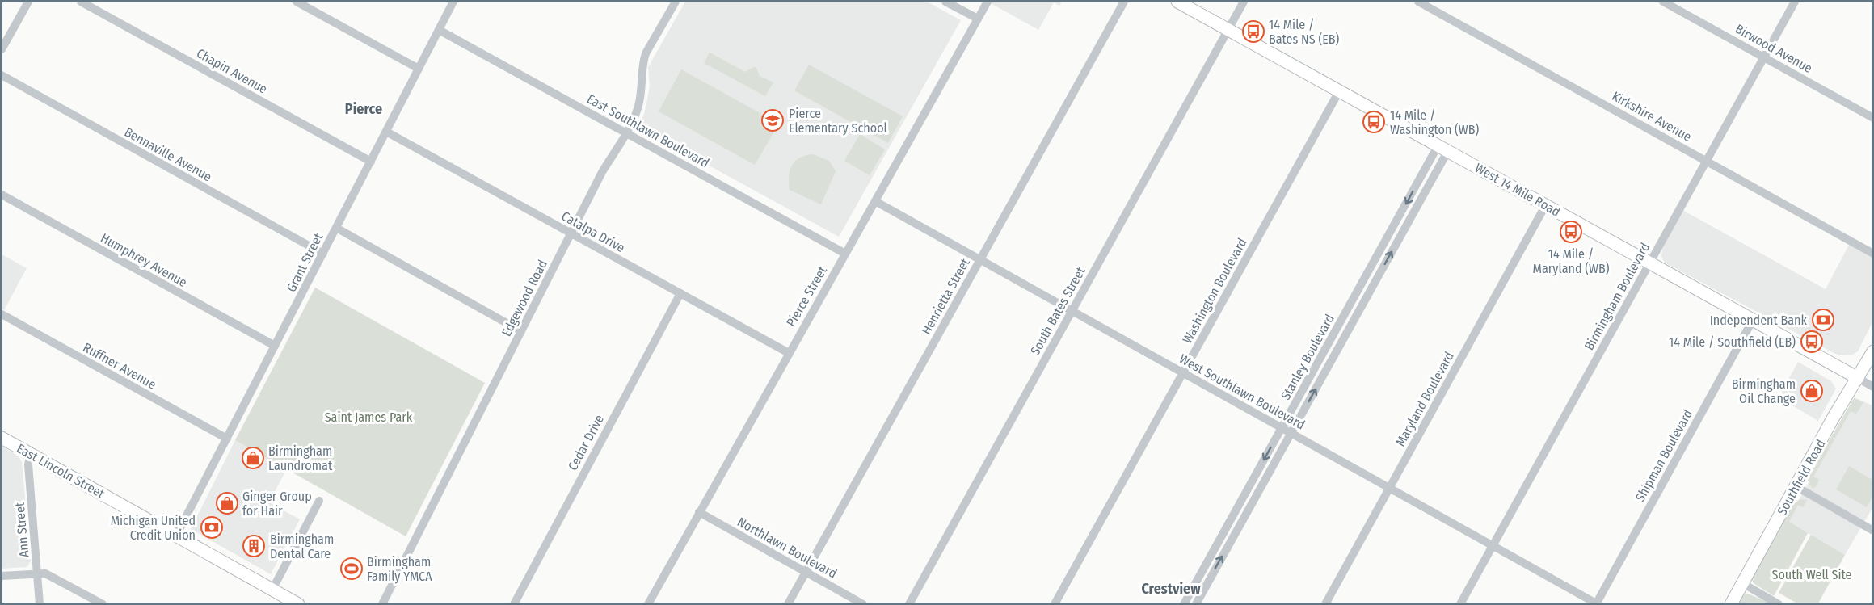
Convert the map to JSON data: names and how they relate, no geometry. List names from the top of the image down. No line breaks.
{"streets":{"main road":["West 14 Mile Road","East Lincoln Street","Southfield Road"],"street":["Birwood Avenue","Chapin Avenue","Kirkshire Avenue","East Southlawn Boulevard","Bennaville Avenue","Catalpa Drive","Humphrey Avenue","Grant Street","Washington Boulevard","Pierce Street","Henrietta Street","Birmingham Boulevard","Edgewood Road","South Bates Street","Stanley Boulevard","Ruffner Avenue","West Southlawn Boulevard","Maryland Boulevard","Cedar Drive","Shipman Boulevard","Ann Street","Northlawn Boulevard"]},"crossings":[["Birwood Avenue","Birmingham Boulevard"],["Chapin Avenue","Grant Street"],["Kirkshire Avenue","Birmingham Boulevard"],["East Southlawn Boulevard","Grant Street"],["East Southlawn Boulevard","Pierce Street"],["East Southlawn Boulevard","Edgewood Road"],["Bennaville Avenue","Grant Street"],["West 14 Mile Road","Washington Boulevard"],["West 14 Mile Road","Birmingham Boulevard"],["West 14 Mile Road","South Bates Street"],["West 14 Mile Road","Stanley Boulevard"],["West 14 Mile Road","Maryland Boulevard"],["West 14 Mile Road","Shipman Boulevard"],["West 14 Mile Road","Southfield Road"],["Catalpa Drive","Grant Street"],["Catalpa Drive","Pierce Street"],["Catalpa Drive","Edgewood Road"],["Catalpa Drive","Cedar Drive"],["Humphrey Avenue","Grant Street"],["Grant Street","Ruffner Avenue"],["Grant Street","East Lincoln Street"],["Washington Boulevard","West Southlawn Boulevard"],["Pierce Street","West Southlawn Boulevard"],["Pierce Street","Northlawn Boulevard"],["Henrietta Street","West Southlawn Boulevard"],["Henrietta Street","Northlawn Boulevard"],["Birmingham Boulevard","West Southlawn Boulevard"],["South Bates Street","West Southlawn Boulevard"],["Stanley Boulevard","West Southlawn Boulevard"],["West Southlawn Boulevard","Maryland Boulevard"],["West Southlawn Boulevard","Shipman Boulevard"],["East Lincoln Street","Ann Street"]],"districts":["Pierce","Crestview"],"parks":["Saint James Park","South Well Site"],"places":{"bus stop":["14 Mile / Bates NS (EB)","14 Mile / Washington (WB)","14 Mile / Maryland (WB)","14 Mile / Southfield (EB)"],"school or university":["Pierce Elementary School"],"bank":["Independent Bank","Michigan United Credit Union"],"shop":["Birmingham Oil Change","Birmingham Laundromat","Ginger Group for Hair"],"building":["Birmingham Dental Care"],"sports":["Birmingham Family YMCA"]}}
